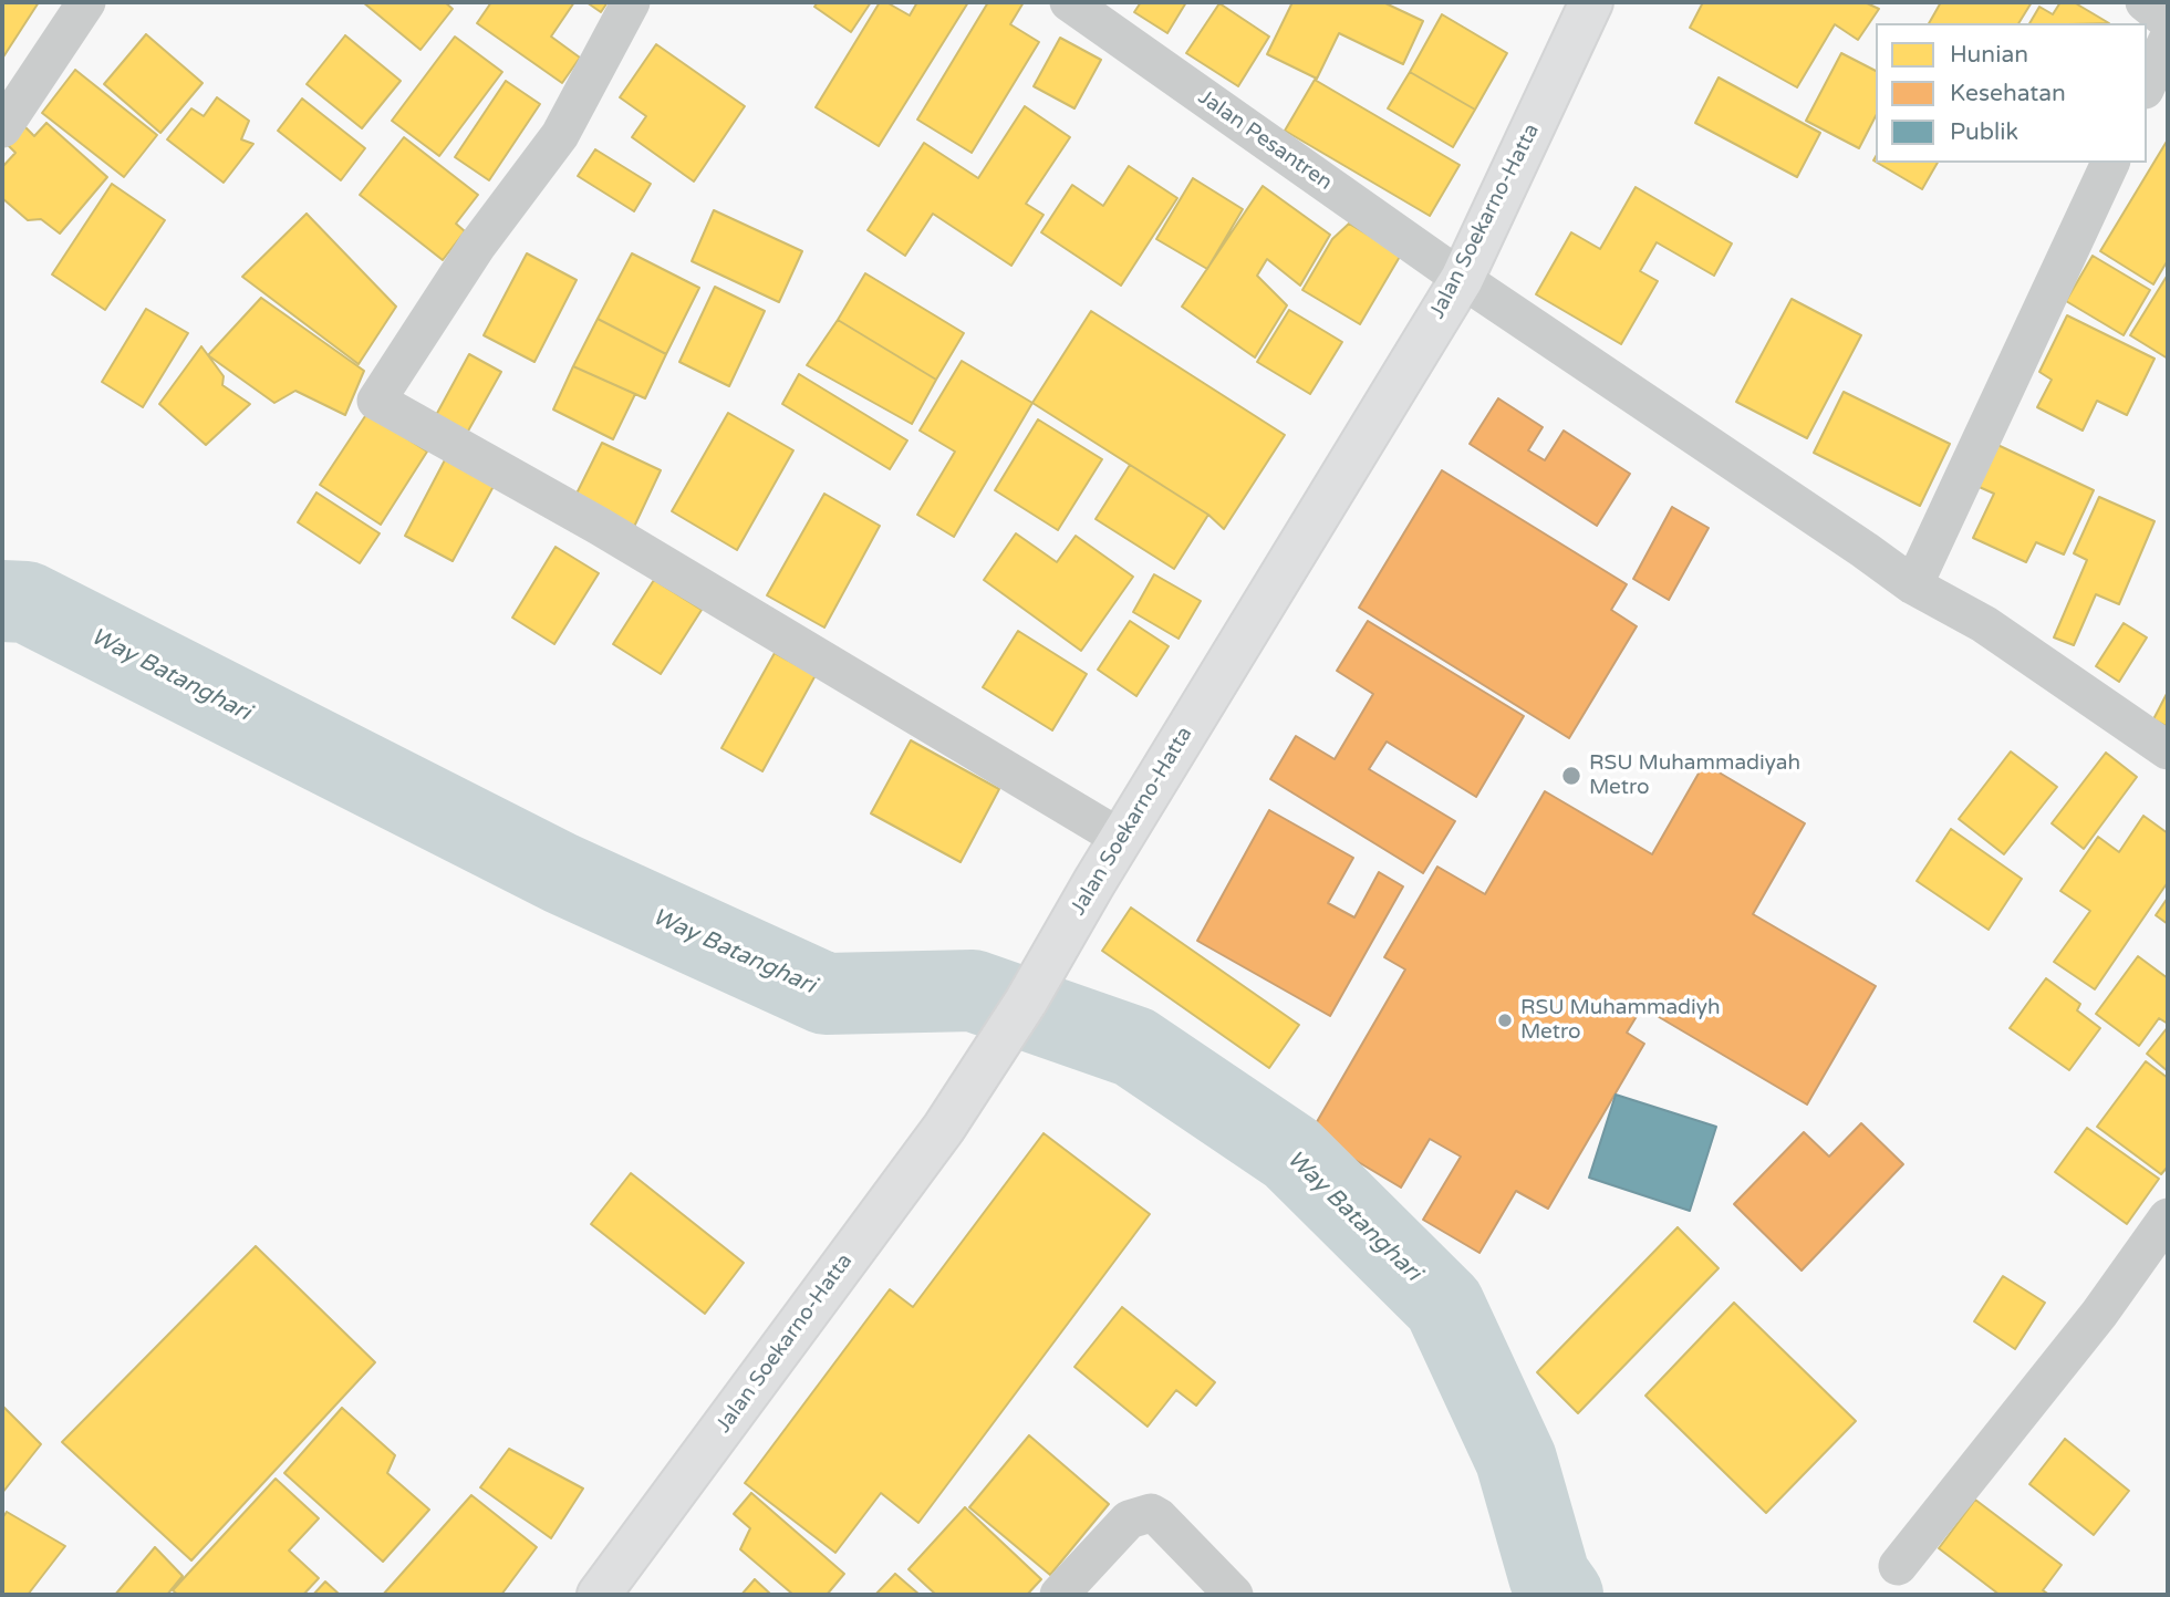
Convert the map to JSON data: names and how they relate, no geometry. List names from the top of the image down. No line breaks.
{"streets":{"main road":["Jalan Soekarno-Hatta"],"street":["Jalan Pesantren"]},"crossings":[["Jalan Pesantren","Jalan Soekarno-Hatta"]],"water":["Way Batanghari"],"places":["RSU Muhammadiyah Metro","RSU Muhammadiyh Metro"],"legend":["Hunian","Kesehatan","Publik"]}
